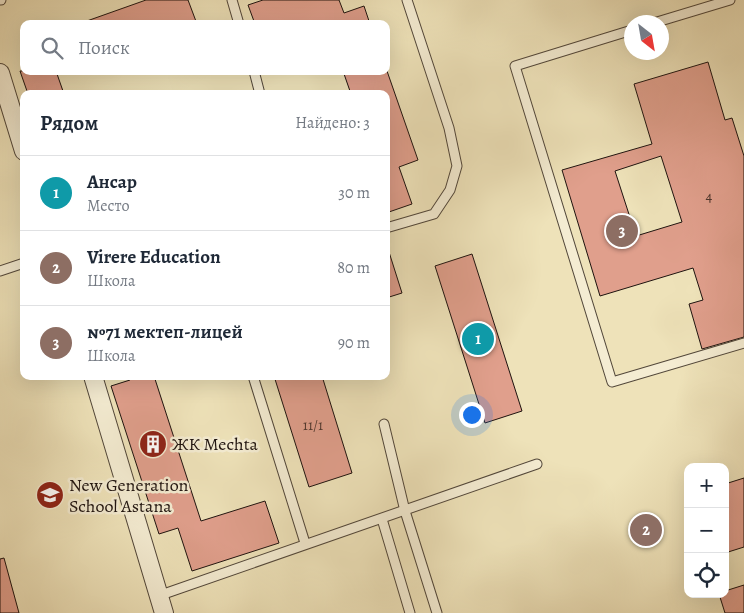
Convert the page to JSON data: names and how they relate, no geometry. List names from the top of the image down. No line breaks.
{"places":{"building":["ЖК Mechta"],"school or university":["New Generation School Astana"]},"house_numbers":["4","11/1"],"north":"bottom right","page":{"search":"Поиск","heading":["Рядом","Найдено: 3"],"list":[{"mark":"1","name":"Ансар","note":"Место","value":"30 m"},{"mark":"2","name":"Virere Education","note":"Школа","value":"80 m"},{"mark":"3","name":"№71 мектеп-лицей","note":"Школа","value":"90 m"}],"pins":["3","1","2"],"map_buttons":["+","−"]}}
